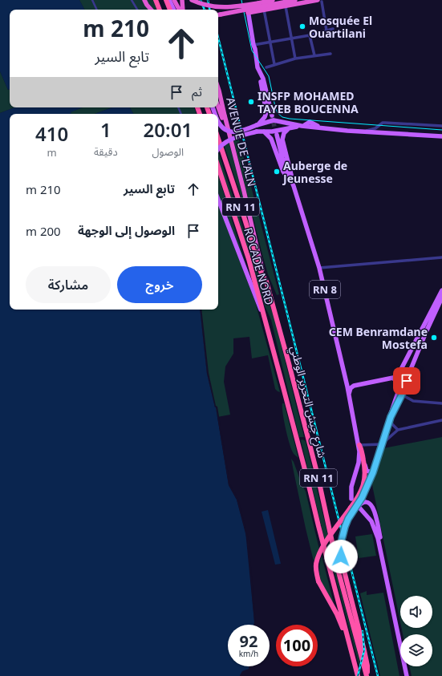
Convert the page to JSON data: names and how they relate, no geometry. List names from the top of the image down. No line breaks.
{"streets":{"highway":["AVENUE DE L'ALN","RN 11","ROCADE NORD","شارع جيش التحرير الوطني"],"main road":["RN 8"]},"crossings":[["AVENUE DE L'ALN","ROCADE NORD"],["AVENUE DE L'ALN","شارع جيش التحرير الوطني"],["ROCADE NORD","شارع جيش التحرير الوطني"]],"places":["Mosquée El Ouartilani","INSFP MOHAMED TAYEB BOUCENNA","Auberge de Jeunesse","CEM Benramdane Mostefa"],"page":{"turn":["210 m","تابع السير"],"then":"ثم","eta":["20:01","الوصول","1","دقيقة","410","m"],"list":[{"name":"تابع السير","value":"210 m"},{"name":"الوصول إلى الوجهة","value":"200 m"}],"buttons":["خروج","مشاركة"],"speed":"92 km/h","limit":"100"}}
